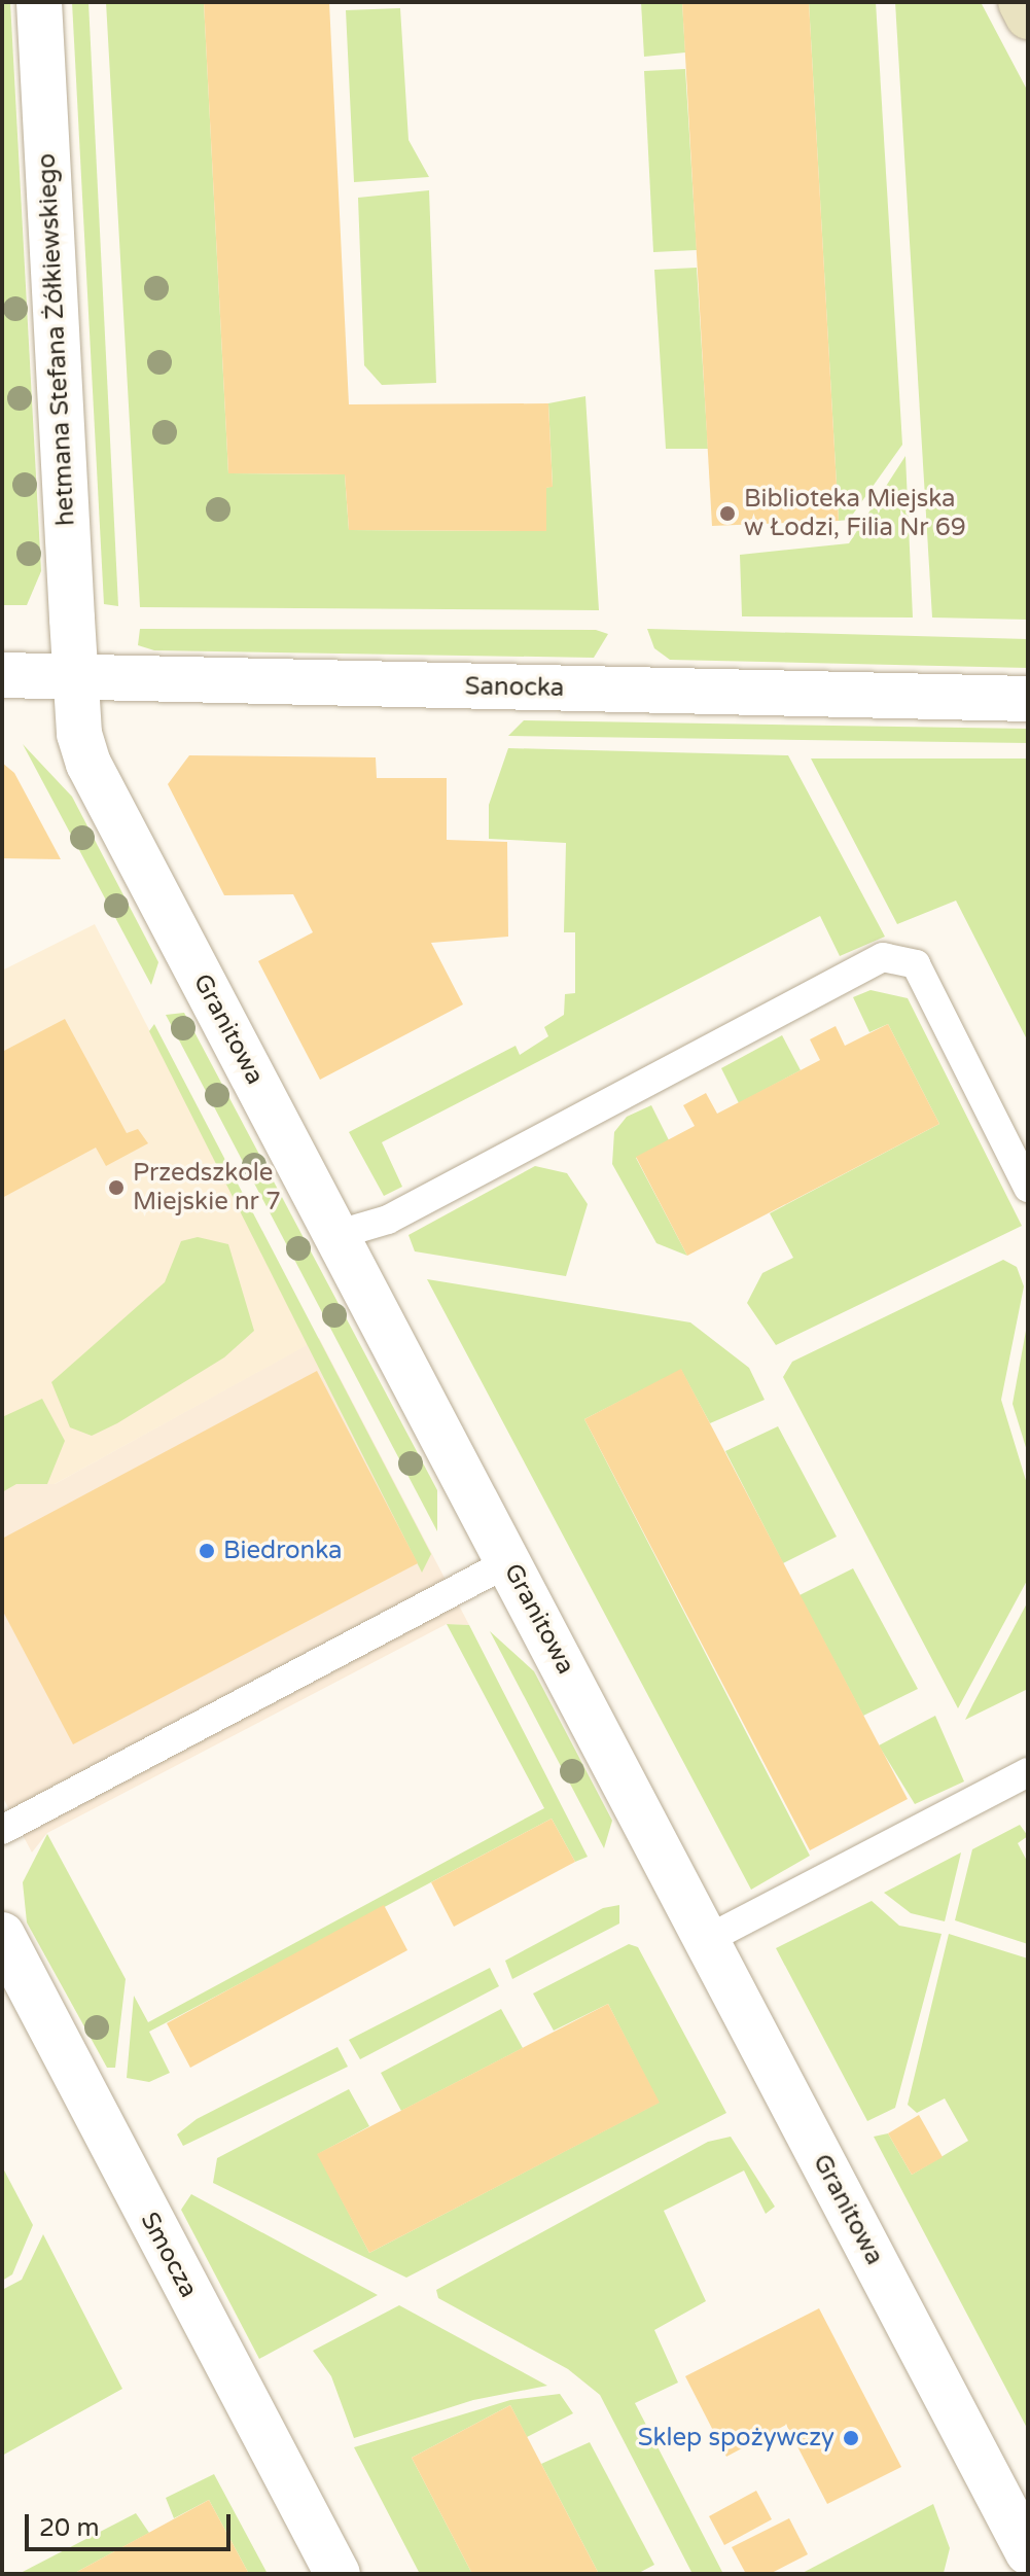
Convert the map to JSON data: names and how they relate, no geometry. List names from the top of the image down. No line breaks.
{"streets":{"street":["hetmana Stefana Żółkiewskiego","Sanocka","Granitowa","Smocza"]},"crossings":[["hetmana Stefana Żółkiewskiego","Sanocka"],["hetmana Stefana Żółkiewskiego","Granitowa"],["Sanocka","Granitowa"]],"places":["Biblioteka Miejska w Łodzi, Filia Nr 69","Przedszkole Miejskie nr 7","Biedronka","Sklep spożywczy"],"scale_bar":"20 m"}
